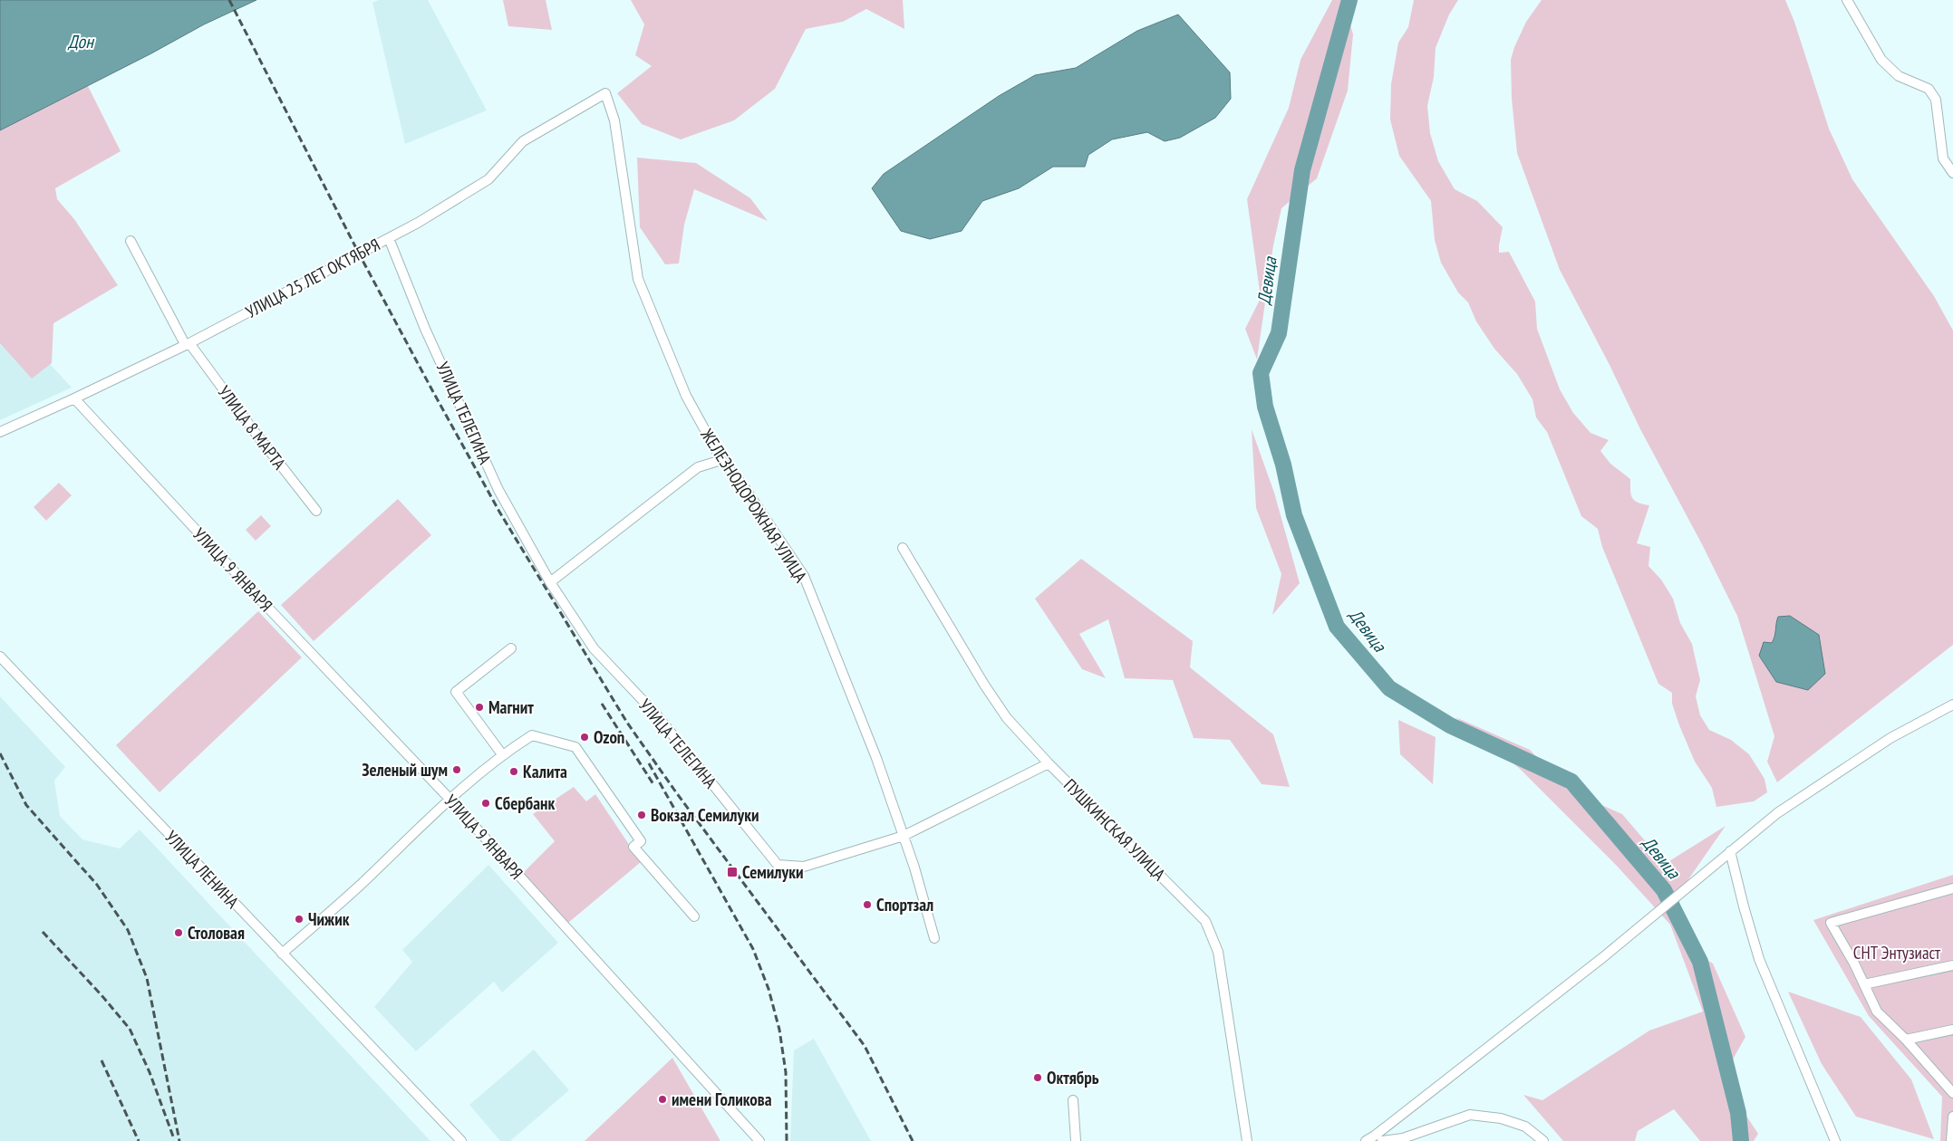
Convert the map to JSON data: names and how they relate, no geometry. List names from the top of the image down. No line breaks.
{"streets":{"street":["УЛИЦА 25 ЛЕТ ОКТЯБРЯ","УЛИЦА ТЕЛЕГИНА","УЛИЦА 8 МАРТА","ЖЕЛЕЗНОДОРОЖНАЯ УЛИЦА","УЛИЦА 9 ЯНВАРЯ","ПУШКИНСКАЯ УЛИЦА","УЛИЦА ЛЕНИНА"]},"crossings":[["УЛИЦА 25 ЛЕТ ОКТЯБРЯ","УЛИЦА ТЕЛЕГИНА"],["УЛИЦА 25 ЛЕТ ОКТЯБРЯ","УЛИЦА 8 МАРТА"],["УЛИЦА 25 ЛЕТ ОКТЯБРЯ","ЖЕЛЕЗНОДОРОЖНАЯ УЛИЦА"],["УЛИЦА 25 ЛЕТ ОКТЯБРЯ","УЛИЦА 9 ЯНВАРЯ"],["УЛИЦА ТЕЛЕГИНА","ЖЕЛЕЗНОДОРОЖНАЯ УЛИЦА"],["УЛИЦА ТЕЛЕГИНА","ПУШКИНСКАЯ УЛИЦА"]],"water":["Дон","Девица"],"parks":["СНТ Энтузиаст"],"places":{"other":["Магнит","Ozon","Зеленый шум","Калита","Сбербанк","Вокзал Семилуки","Спортзал","Чижик","Столовая","Октябрь","имени Голикова"],"transit":["Семилуки"]}}
